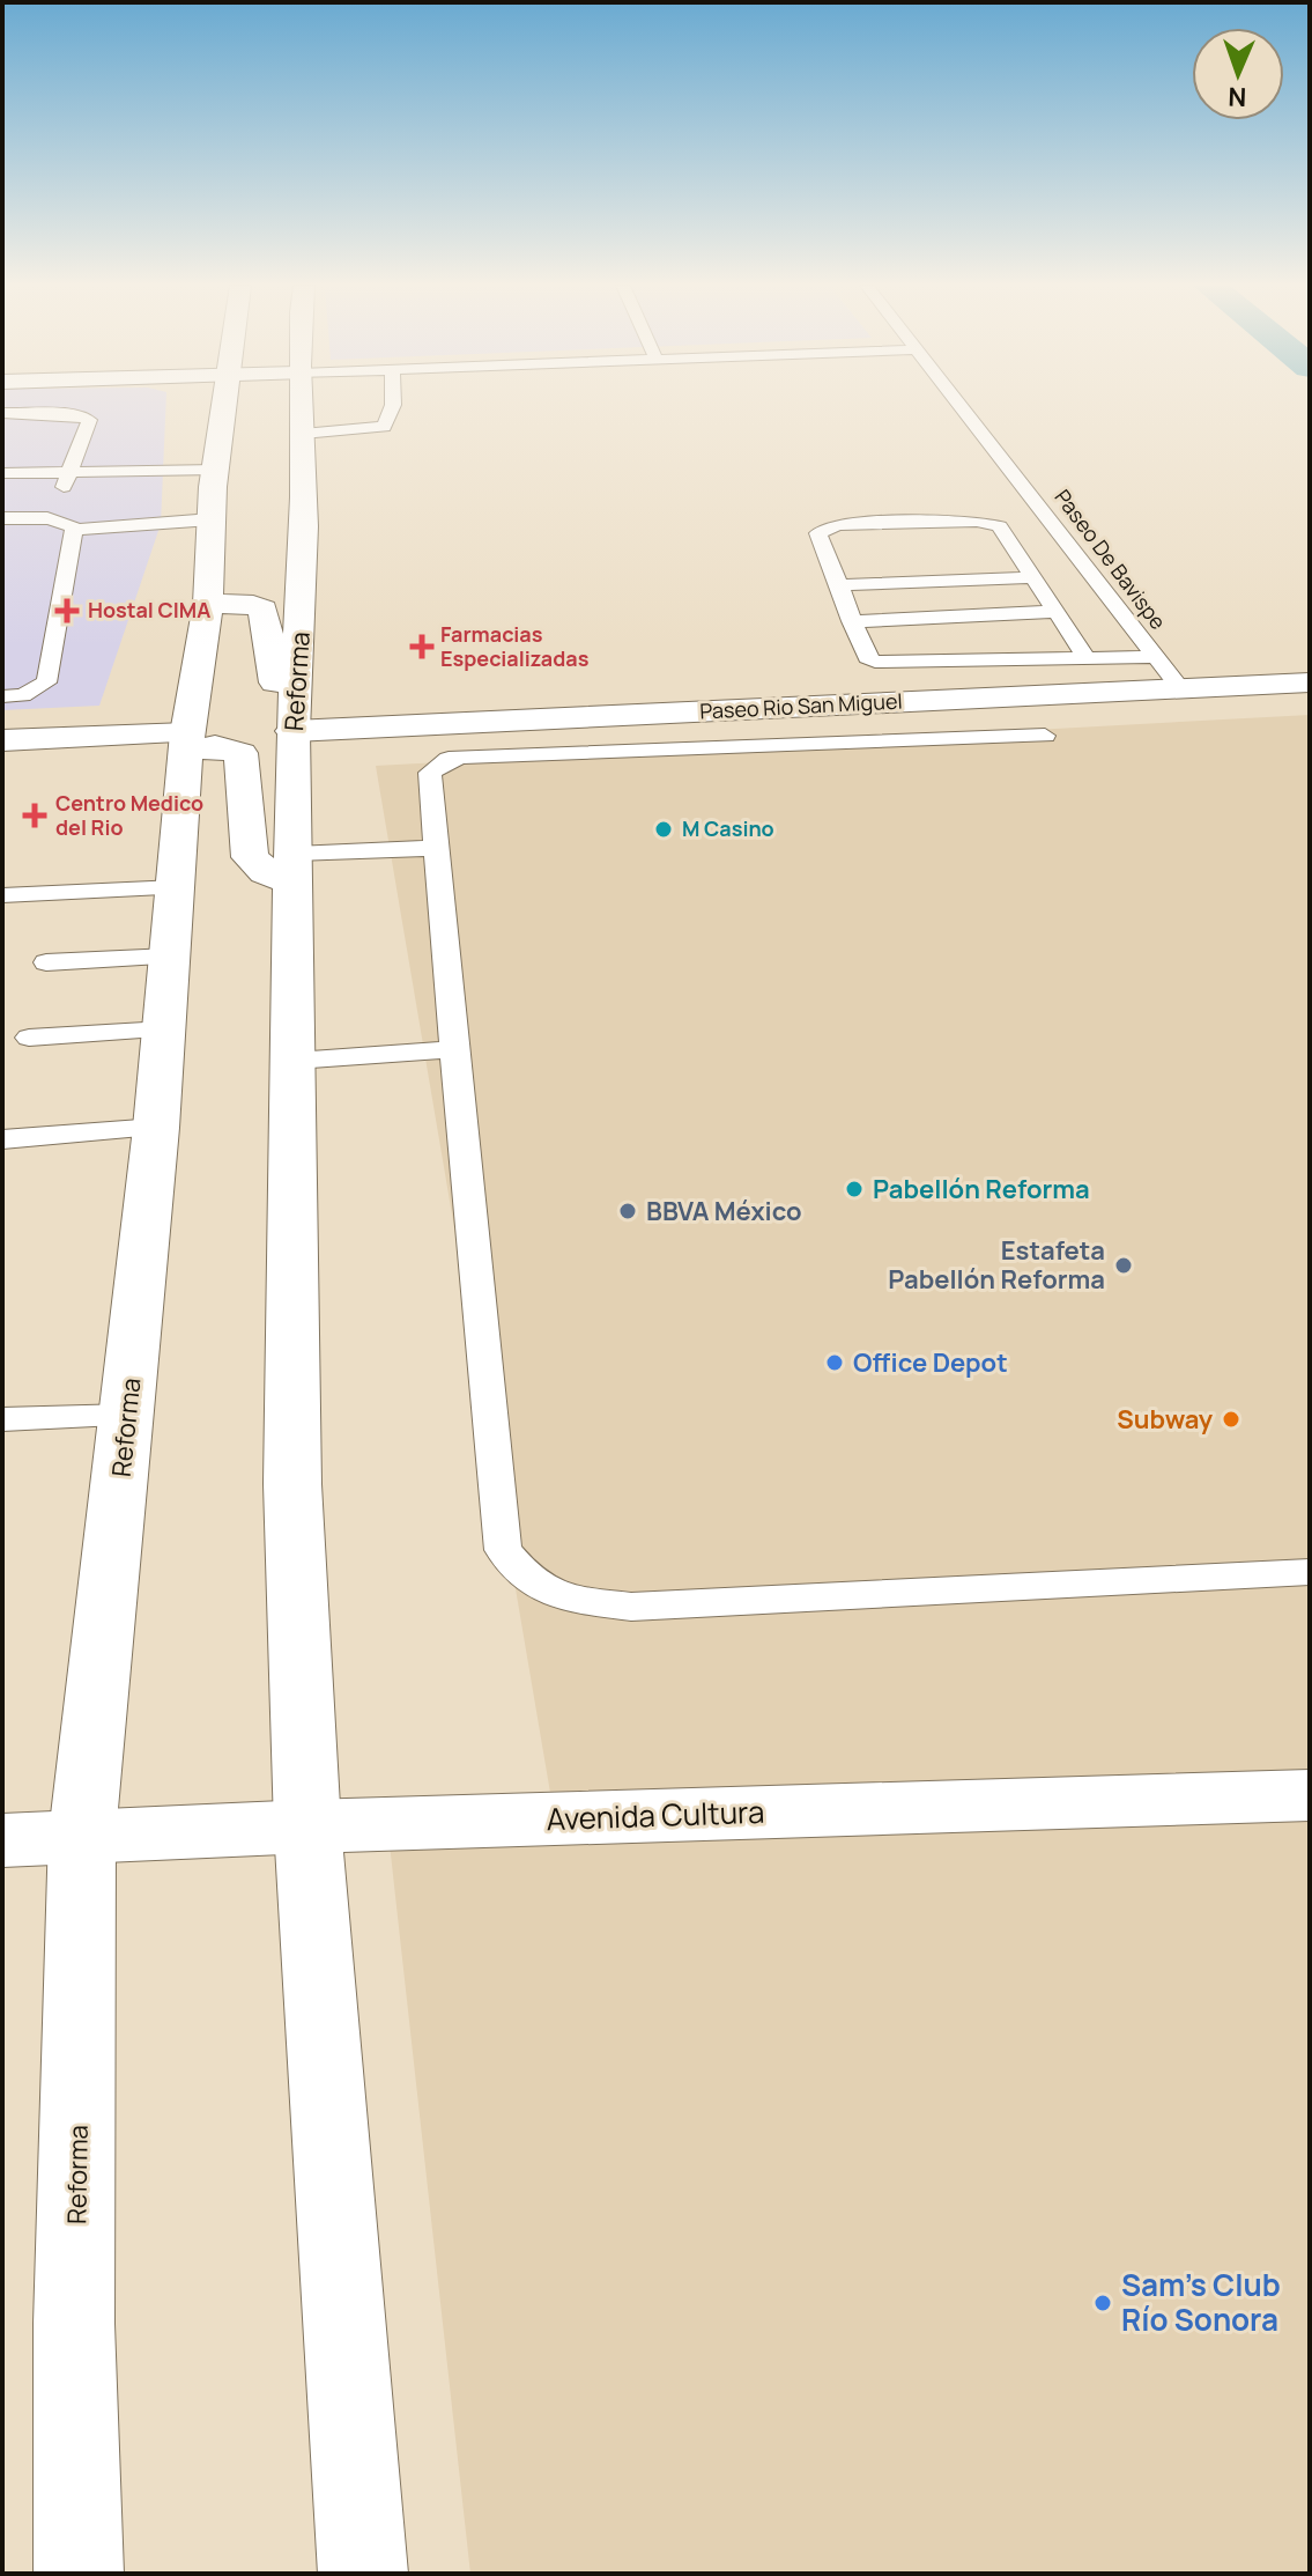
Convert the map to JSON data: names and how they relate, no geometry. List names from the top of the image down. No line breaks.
{"streets":{"main road":["Reforma","Paseo Rio San Miguel","Avenida Cultura"],"lane":["Paseo De Bavispe"]},"crossings":[["Paseo De Bavispe","Paseo Rio San Miguel"],["Reforma","Paseo Rio San Miguel"],["Reforma","Avenida Cultura"]],"places":{"health":["Hostal CIMA","Farmacias Especializadas","Centro Medico del Rio"],"other":["M Casino","Pabellón Reforma","BBVA México","Estafeta Pabellón Reforma","Office Depot","Subway","Sam's Club Río Sonora"]},"north":"bottom"}
